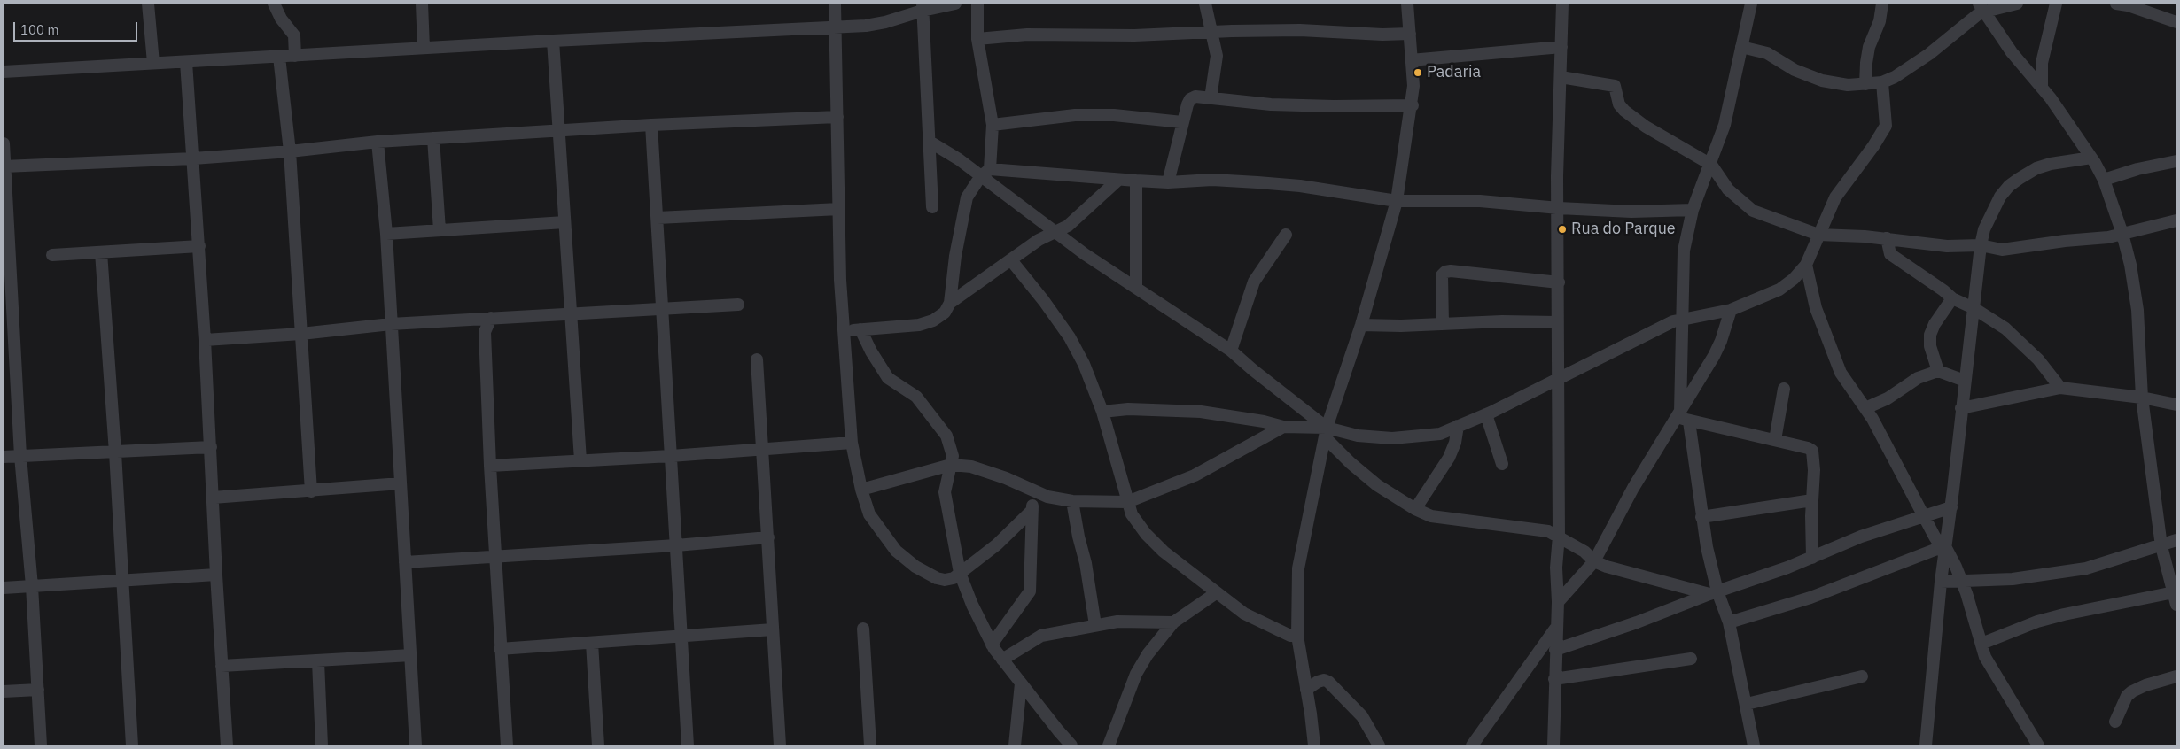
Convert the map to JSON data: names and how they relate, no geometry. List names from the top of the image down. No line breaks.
{"places":["Padaria","Rua do Parque"],"scale_bar":"100 m"}
